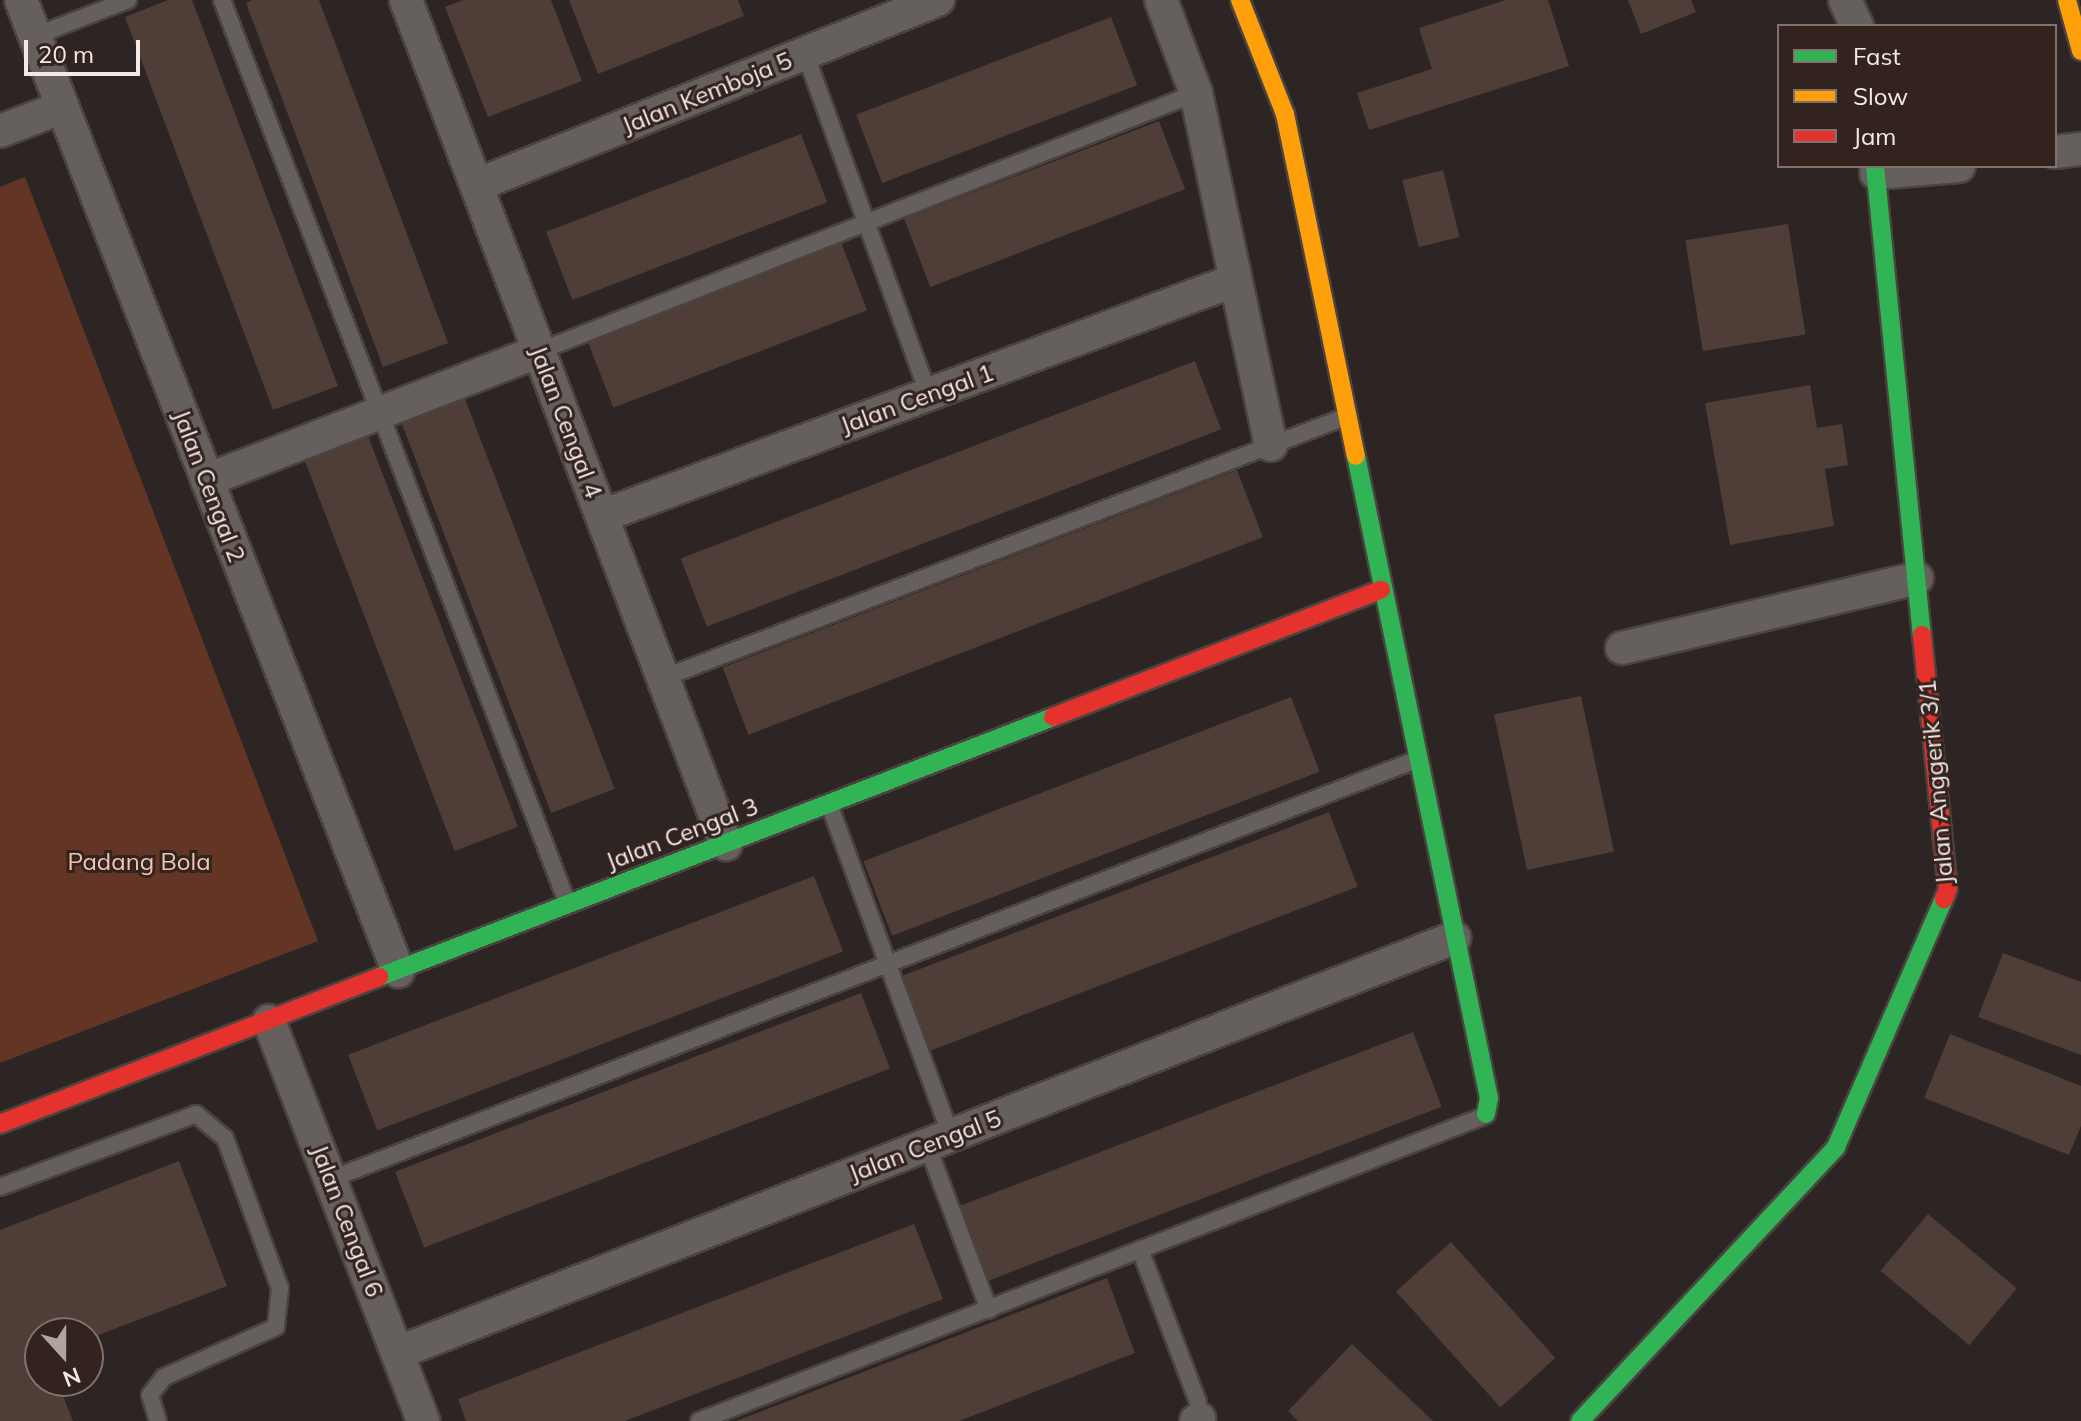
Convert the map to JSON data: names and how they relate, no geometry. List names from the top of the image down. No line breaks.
{"streets":{"street":["Jalan Kemboja 5","Jalan Cengal 1","Jalan Cengal 4","Jalan Cengal 2","Jalan Anggerik 3/1","Jalan Cengal 3","Jalan Cengal 5","Jalan Cengal 6"]},"crossings":[["Jalan Kemboja 5","Jalan Cengal 4"],["Jalan Cengal 1","Jalan Cengal 4"],["Jalan Cengal 4","Jalan Cengal 3"],["Jalan Cengal 2","Jalan Cengal 3"],["Jalan Cengal 3","Jalan Cengal 6"],["Jalan Cengal 5","Jalan Cengal 6"]],"parks":["Padang Bola"],"legend":["Fast","Slow","Jam"],"scale_bar":"20 m","north":"bottom"}
